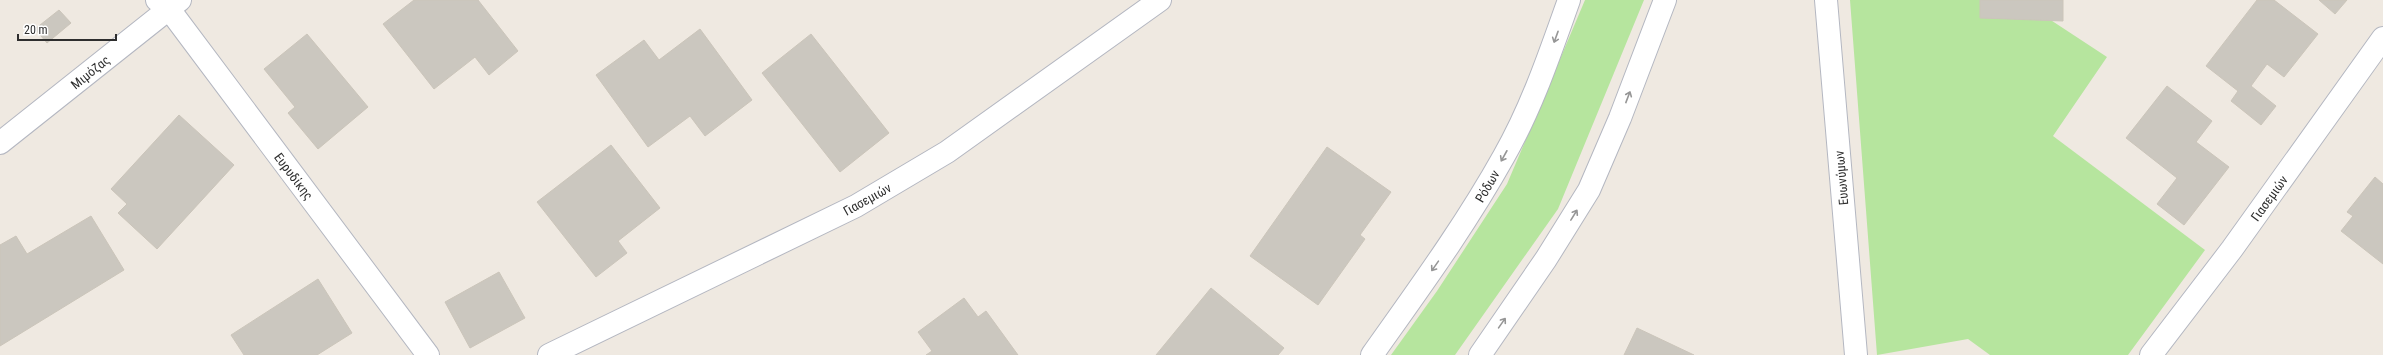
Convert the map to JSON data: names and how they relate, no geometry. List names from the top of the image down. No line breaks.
{"streets":{"street":["Μιμόζας","Ευρυδίκης","Ευωνύμων","Ρόδων","Γιασεμιών"]},"crossings":[["Μιμόζας","Ευρυδίκης"]],"scale_bar":"20 m"}
